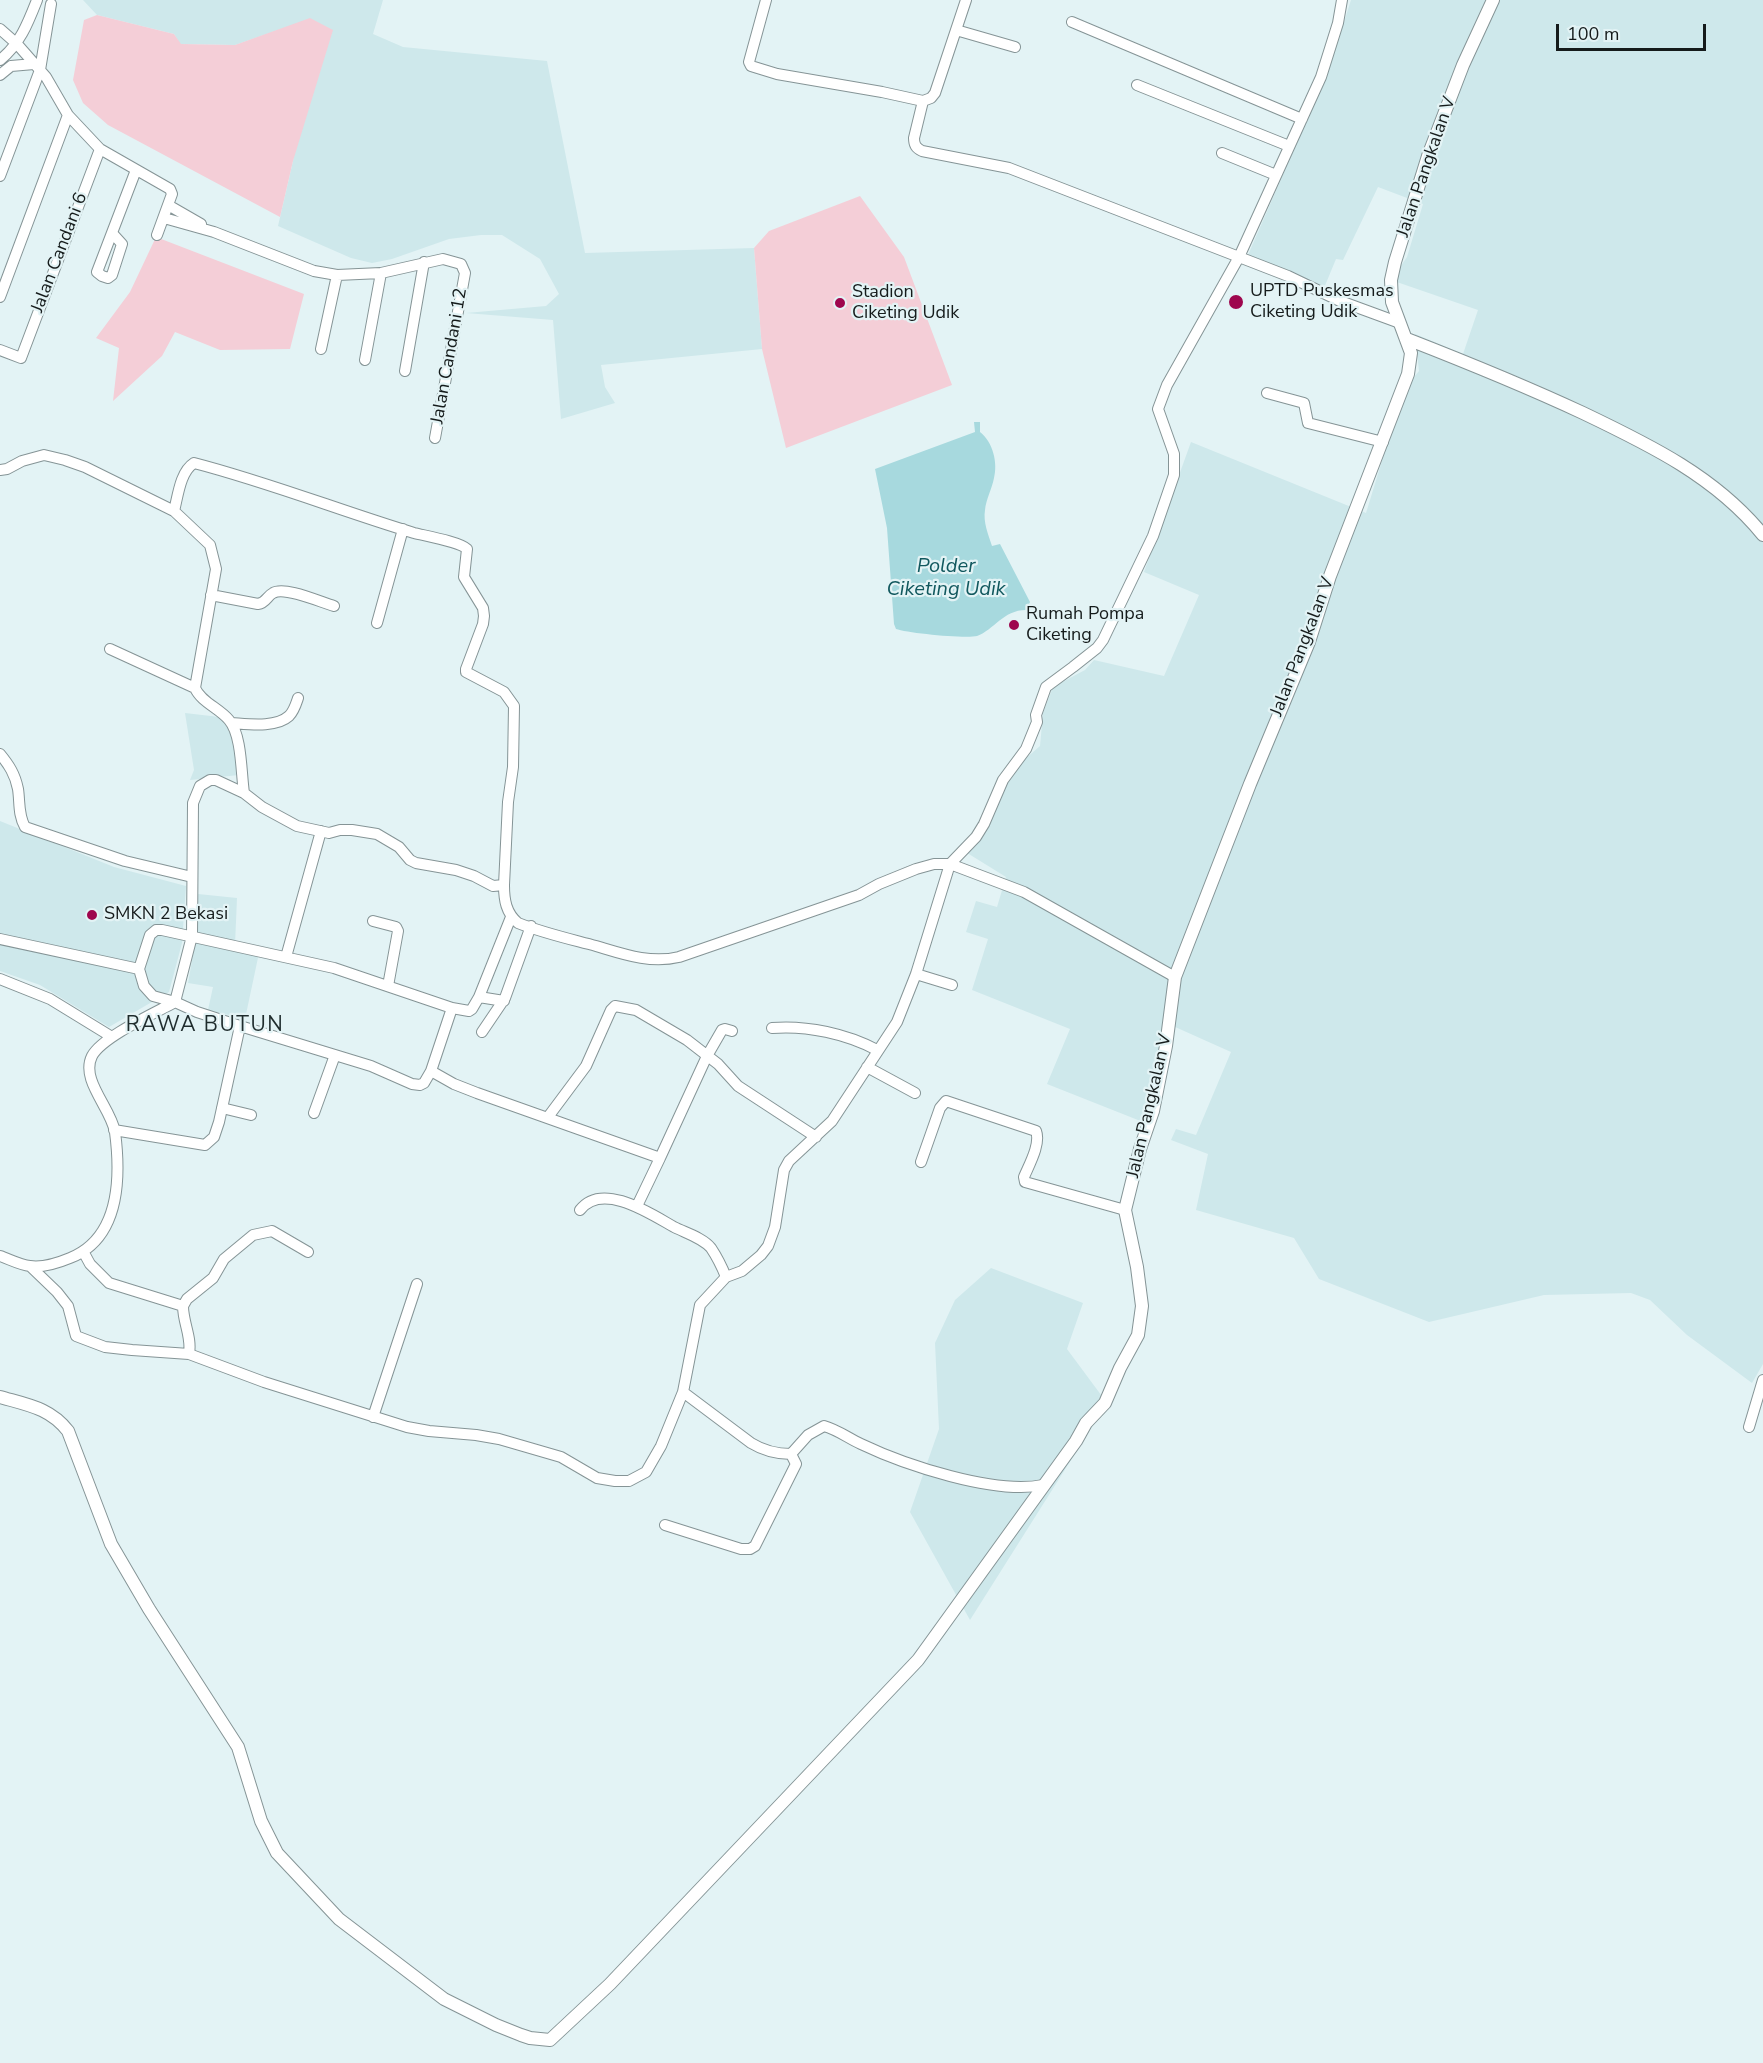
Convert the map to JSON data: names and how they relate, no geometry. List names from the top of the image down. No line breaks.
{"streets":{"street":["Jalan Pangkalan V","Jalan Candani 6","Jalan Candani 12"]},"districts":["RAWA BUTUN"],"water":["Polder Ciketing Udik"],"places":["UPTD Puskesmas Ciketing Udik","Stadion Ciketing Udik","Rumah Pompa Ciketing","SMKN 2 Bekasi"],"scale_bar":"100 m"}
